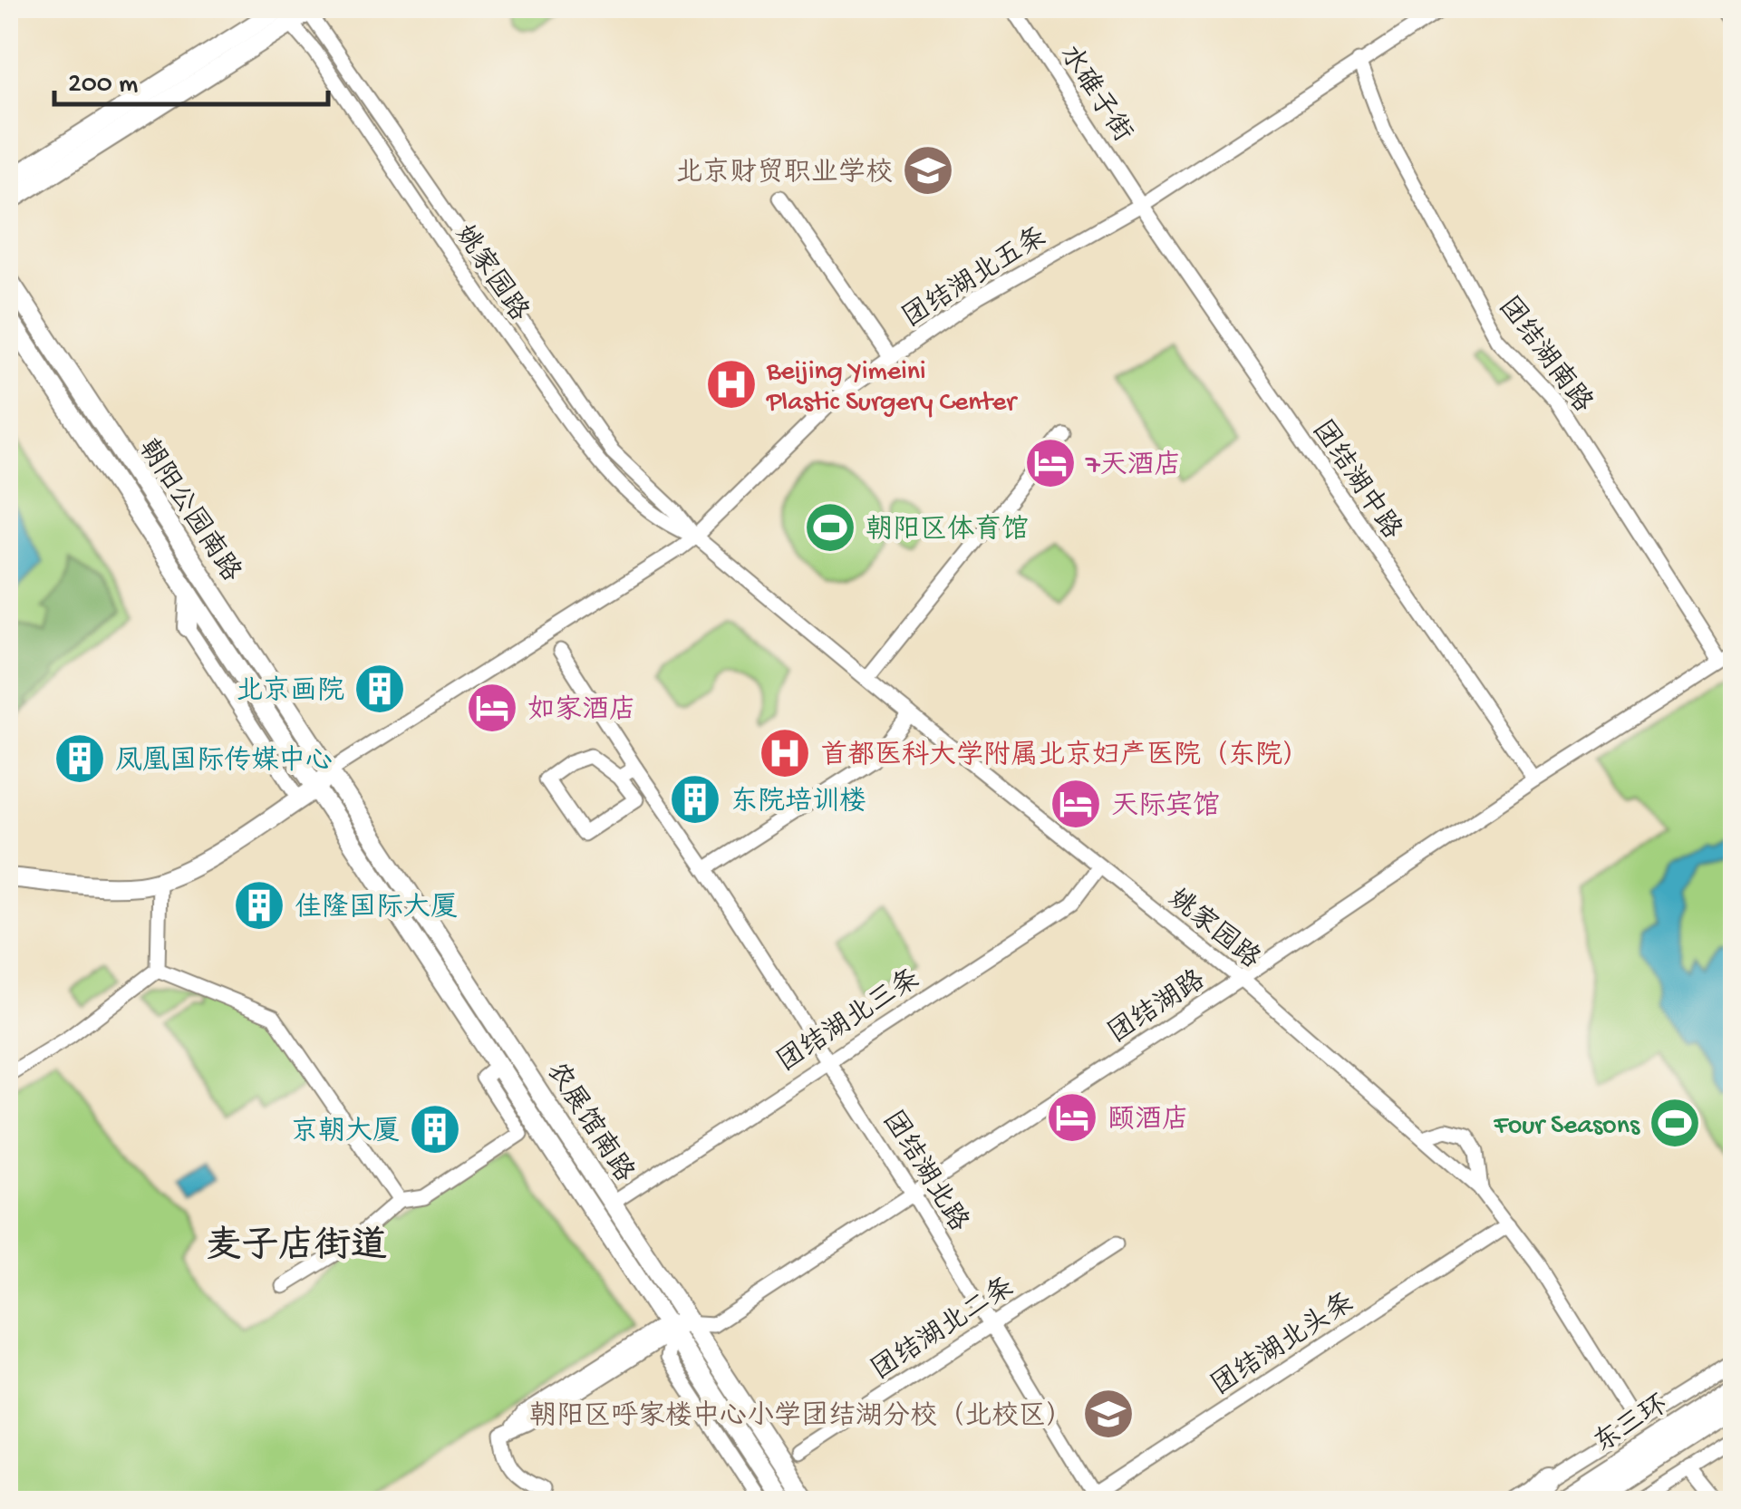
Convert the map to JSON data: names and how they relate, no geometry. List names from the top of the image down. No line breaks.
{"streets":{"highway":["东三环"],"main road":["朝阳公园南路","农展馆南路"],"street":["水碓子街","姚家园路","团结湖北五条","团结湖南路","团结湖中路","团结湖路","团结湖北三条","团结湖北路","团结湖北二条","团结湖北头条"]},"crossings":[["水碓子街","团结湖北五条"],["水碓子街","团结湖中路"],["姚家园路","团结湖北五条"],["姚家园路","团结湖路"],["姚家园路","团结湖北三条"],["姚家园路","团结湖北头条"],["团结湖北五条","团结湖南路"],["团结湖北五条","团结湖中路"],["团结湖北五条","朝阳公园南路"],["团结湖北五条","农展馆南路"],["团结湖南路","团结湖路"],["团结湖中路","团结湖路"],["朝阳公园南路","农展馆南路"],["团结湖路","农展馆南路"],["团结湖路","团结湖北路"],["团结湖北三条","农展馆南路"],["团结湖北三条","团结湖北路"],["团结湖北路","团结湖北二条"],["团结湖北路","团结湖北头条"]],"districts":["麦子店街道"],"places":{"school or university":["北京财贸职业学校","朝阳区呼家楼中心小学团结湖分校（北校区）"],"hospital":["Beijing Yimeini Plastic Surgery Center","首都医科大学附属北京妇产医院（东院）"],"hotel":["7天酒店","如家酒店","天际宾馆","颐酒店"],"sports":["朝阳区体育馆","Four Seasons"],"building":["北京画院","凤凰国际传媒中心","东院培训楼","佳隆国际大厦","京朝大厦"]},"scale_bar":"200 m"}
